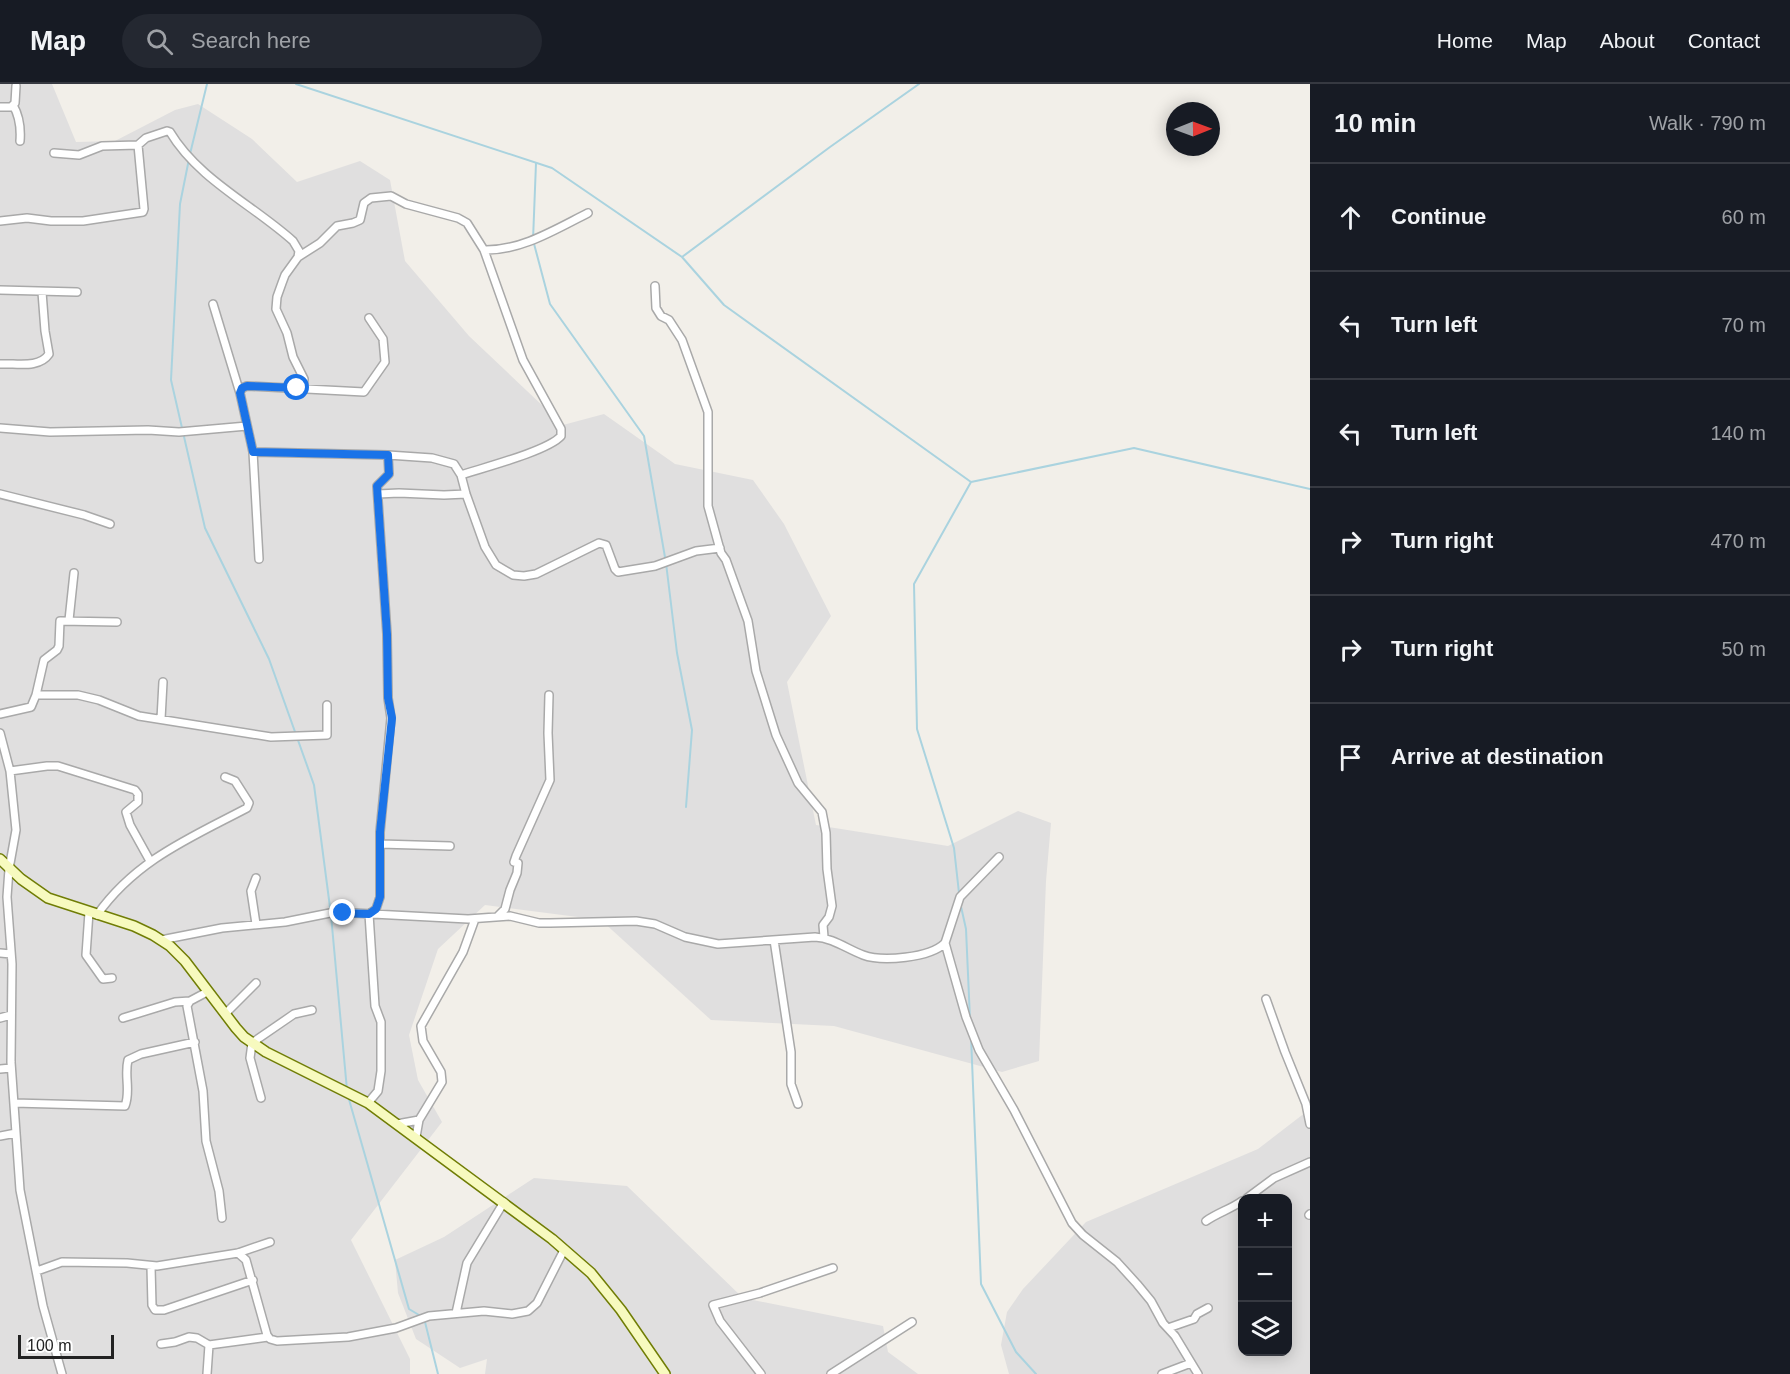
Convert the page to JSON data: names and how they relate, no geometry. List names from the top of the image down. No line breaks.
{"scale_bar":"100 m","north":"right","page":{"header":"Map","search":"Search here","nav":["Home","Map","About","Contact"],"heading":["10 min","Walk · 790 m"],"list":[["Continue","60 m"],["Turn left","70 m"],["Turn left","140 m"],["Turn right","470 m"],["Turn right","50 m"],"Arrive at destination"],"map_buttons":["+","−"],"scale":"100 m"}}
